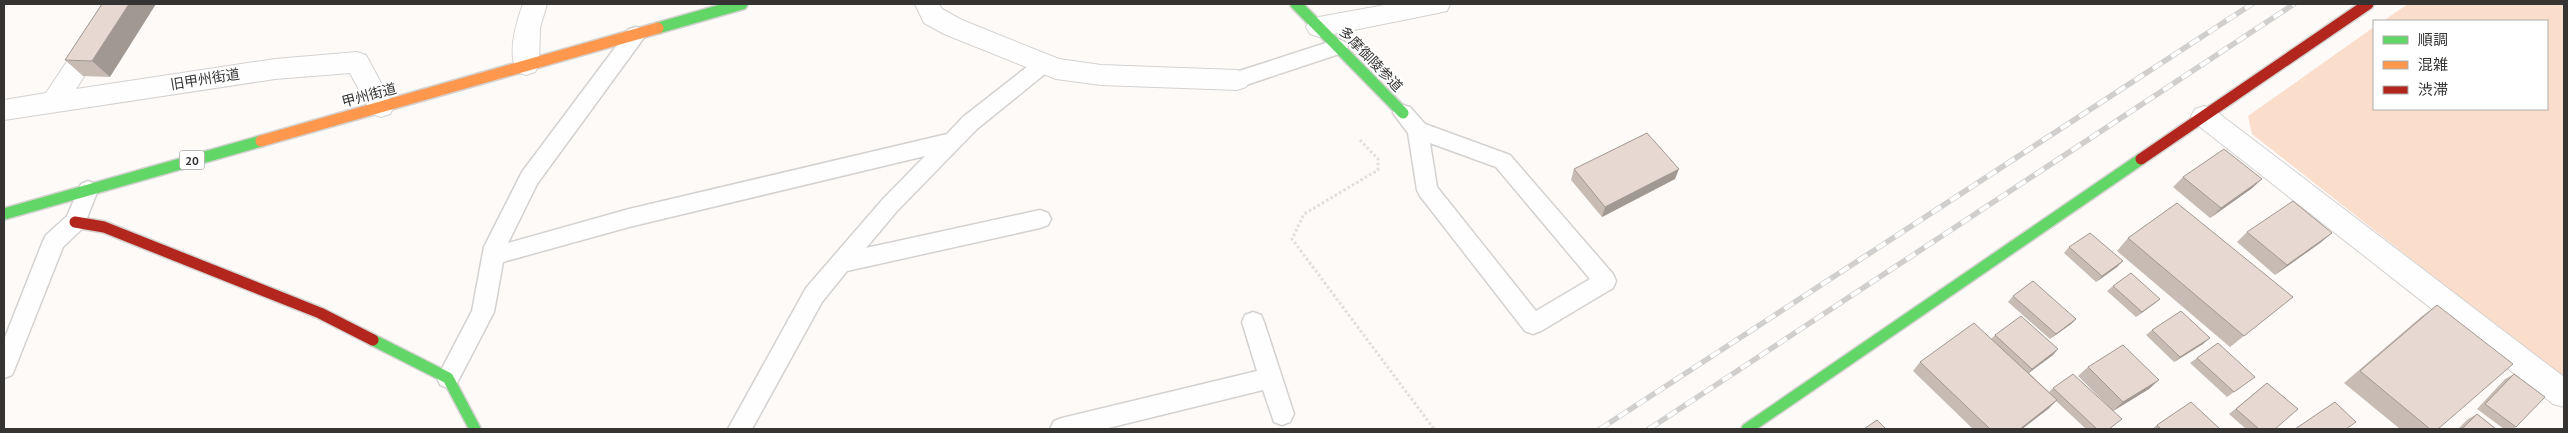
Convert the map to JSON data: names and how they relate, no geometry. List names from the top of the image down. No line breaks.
{"streets":{"main road":["多摩御陵参道","甲州街道","20"],"street":["旧甲州街道"]},"crossings":[["旧甲州街道","甲州街道"]],"legend":["順調","混雑","渋滞"]}
